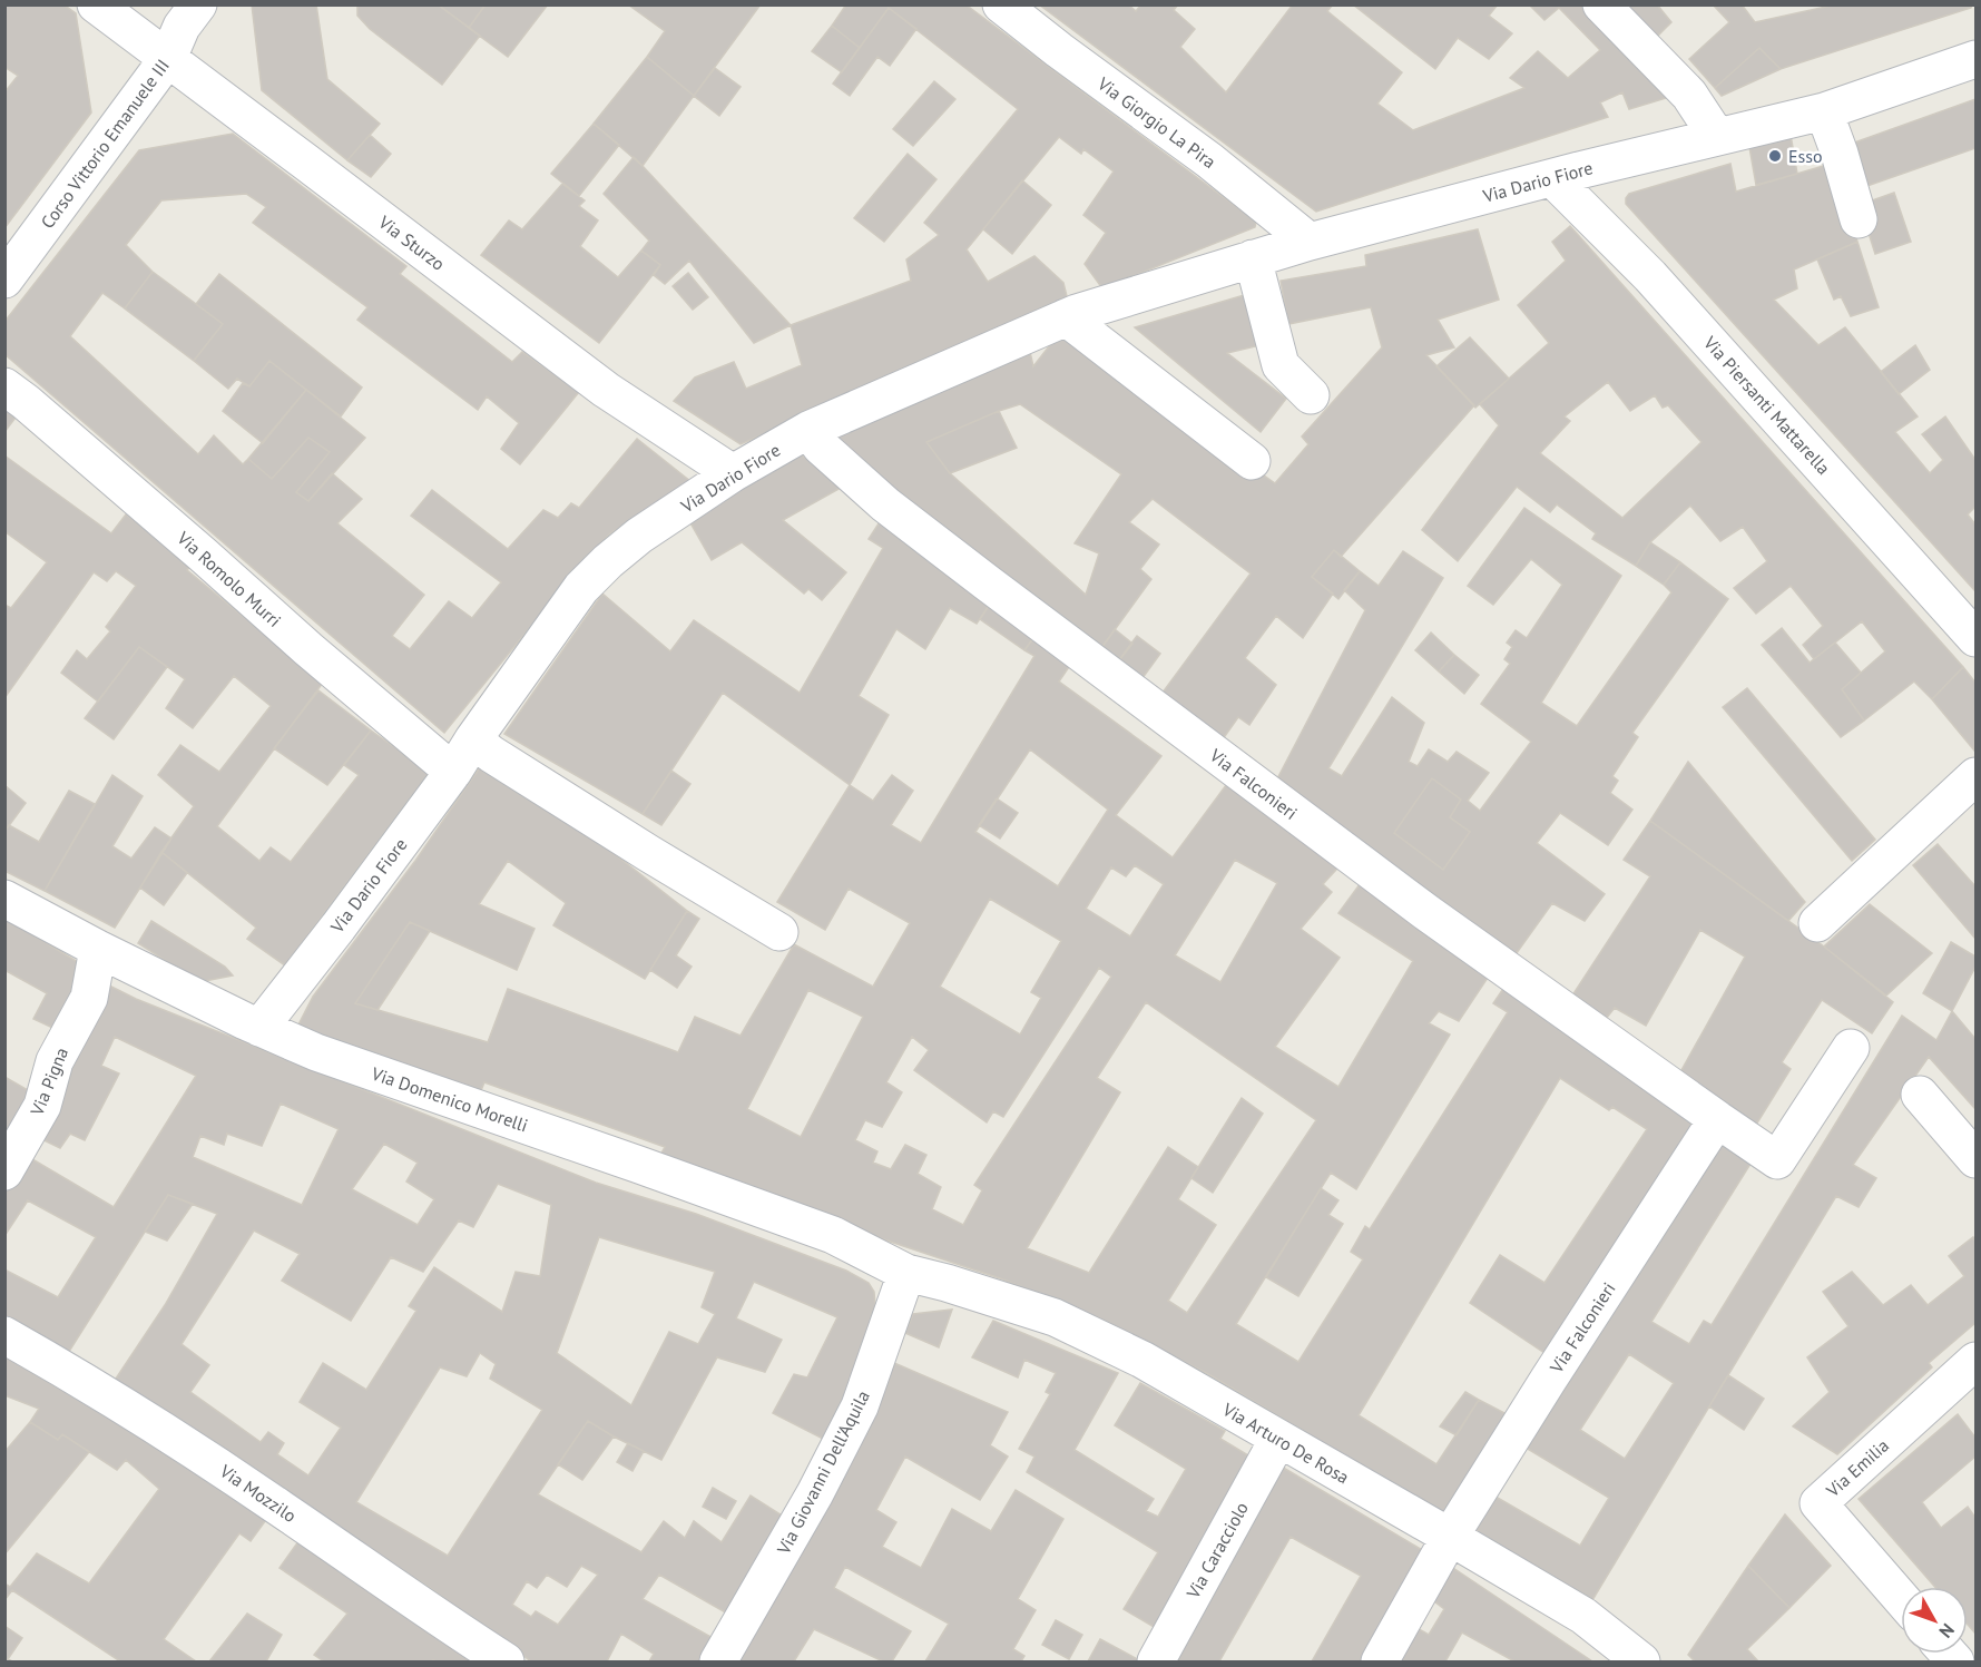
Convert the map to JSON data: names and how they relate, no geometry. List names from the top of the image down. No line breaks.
{"streets":{"street":["Via Giorgio La Pira","Corso Vittorio Emanuele III","Via Dario Fiore","Via Sturzo","Via Piersanti Mattarella","Via Romolo Murri","Via Falconieri","Via Pigna","Via Domenico Morelli","Via Arturo De Rosa","Via Emilia","Via Giovanni Dell'Aquila","Via Mozzilo","Via Caracciolo"]},"crossings":[["Via Giorgio La Pira","Via Dario Fiore"],["Corso Vittorio Emanuele III","Via Sturzo"],["Via Dario Fiore","Via Sturzo"],["Via Dario Fiore","Via Piersanti Mattarella"],["Via Dario Fiore","Via Romolo Murri"],["Via Dario Fiore","Via Falconieri"],["Via Dario Fiore","Via Domenico Morelli"],["Via Falconieri","Via Arturo De Rosa"],["Via Pigna","Via Domenico Morelli"],["Via Domenico Morelli","Via Arturo De Rosa"],["Via Domenico Morelli","Via Giovanni Dell'Aquila"],["Via Arturo De Rosa","Via Giovanni Dell'Aquila"],["Via Arturo De Rosa","Via Caracciolo"]],"places":["Esso"],"north":"bottom right"}
